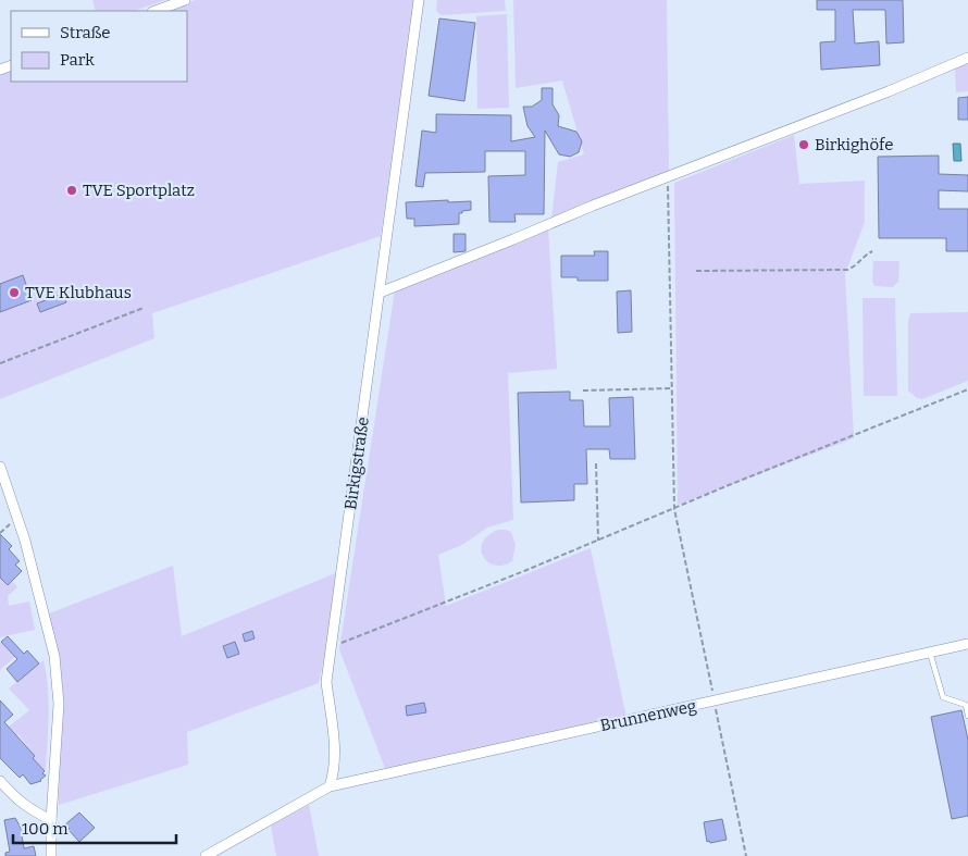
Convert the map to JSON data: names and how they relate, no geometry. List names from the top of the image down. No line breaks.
{"streets":{"street":["Birkigstraße","Brunnenweg"]},"crossings":[["Birkigstraße","Brunnenweg"]],"places":["Birkighöfe","TVE Sportplatz","TVE Klubhaus"],"legend":["Straße","Park"],"scale_bar":"100 m"}
